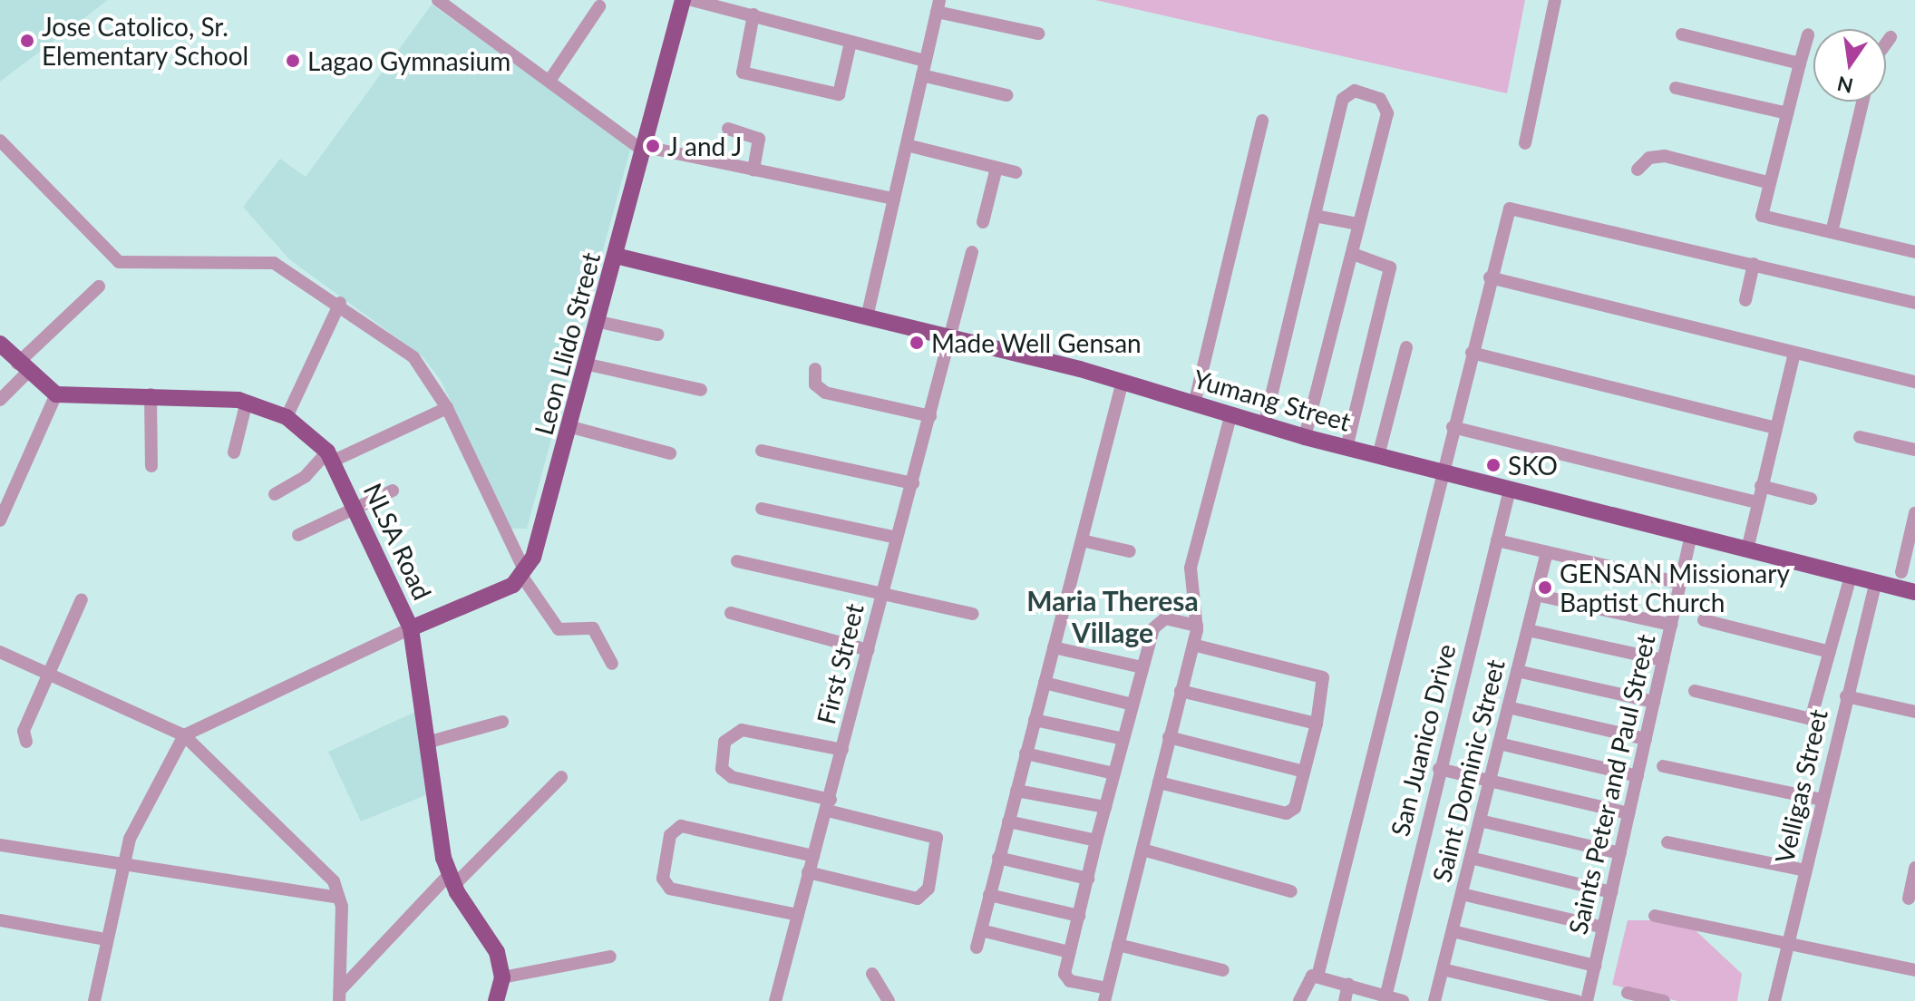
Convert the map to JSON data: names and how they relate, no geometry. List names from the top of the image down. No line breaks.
{"streets":{"main road":["Leon Llido Street","Yumang Street","NLSA Road"],"street":["First Street","San Juanico Drive","Saint Dominic Street","Saints Peter and Paul Street","Velligas Street"]},"crossings":[["Leon Llido Street","Yumang Street"],["Yumang Street","First Street"],["Yumang Street","San Juanico Drive"],["Yumang Street","Saints Peter and Paul Street"],["Yumang Street","Velligas Street"]],"districts":["Maria Theresa Village"],"places":["Jose Catolico, Sr. Elementary School","Lagao Gymnasium","J and J","Made Well Gensan","SKO","GENSAN Missionary Baptist Church"],"north":"bottom"}
